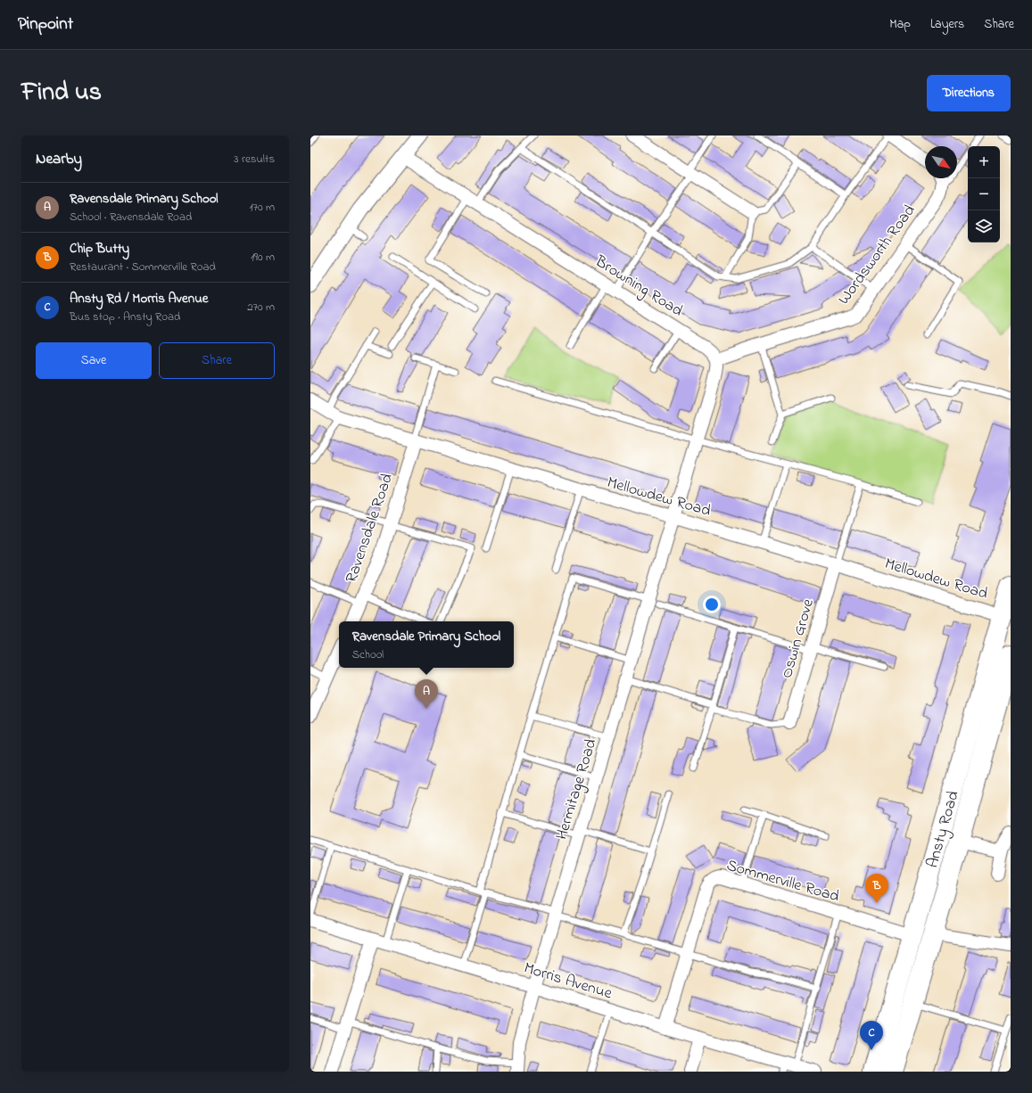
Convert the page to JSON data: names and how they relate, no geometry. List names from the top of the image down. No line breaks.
{"streets":{"highway":["Ansty Road"],"street":["Wordsworth Road","Browning Road","Mellowdew Road","Ravensdale Road","Oswin Grove","Hermitage Road","Sommerville Road","Morris Avenue"]},"crossings":[["Wordsworth Road","Browning Road"],["Mellowdew Road","Ravensdale Road"],["Mellowdew Road","Oswin Grove"],["Mellowdew Road","Hermitage Road"],["Mellowdew Road","Ansty Road"],["Hermitage Road","Morris Avenue"],["Ansty Road","Sommerville Road"],["Sommerville Road","Morris Avenue"]],"north":"bottom right","page":{"header":"Pinpoint","nav":["Map","Layers","Share"],"title":"Find us","buttons":["Directions",["Save","Share"]],"heading":["Nearby","3 results"],"map_buttons":["+","−"],"list":[{"mark":"A","name":"Ravensdale Primary School","note":"School · Ravensdale Road","value":"170 m"},{"mark":"B","name":"Chip Butty","note":"Restaurant · Sommerville Road","value":"190 m"},{"mark":"C","name":"Ansty Rd / Morris Avenue","note":"Bus stop · Ansty Road","value":"270 m"}],"popup":["Ravensdale Primary School","School"],"pins":["A","B","C"]}}
